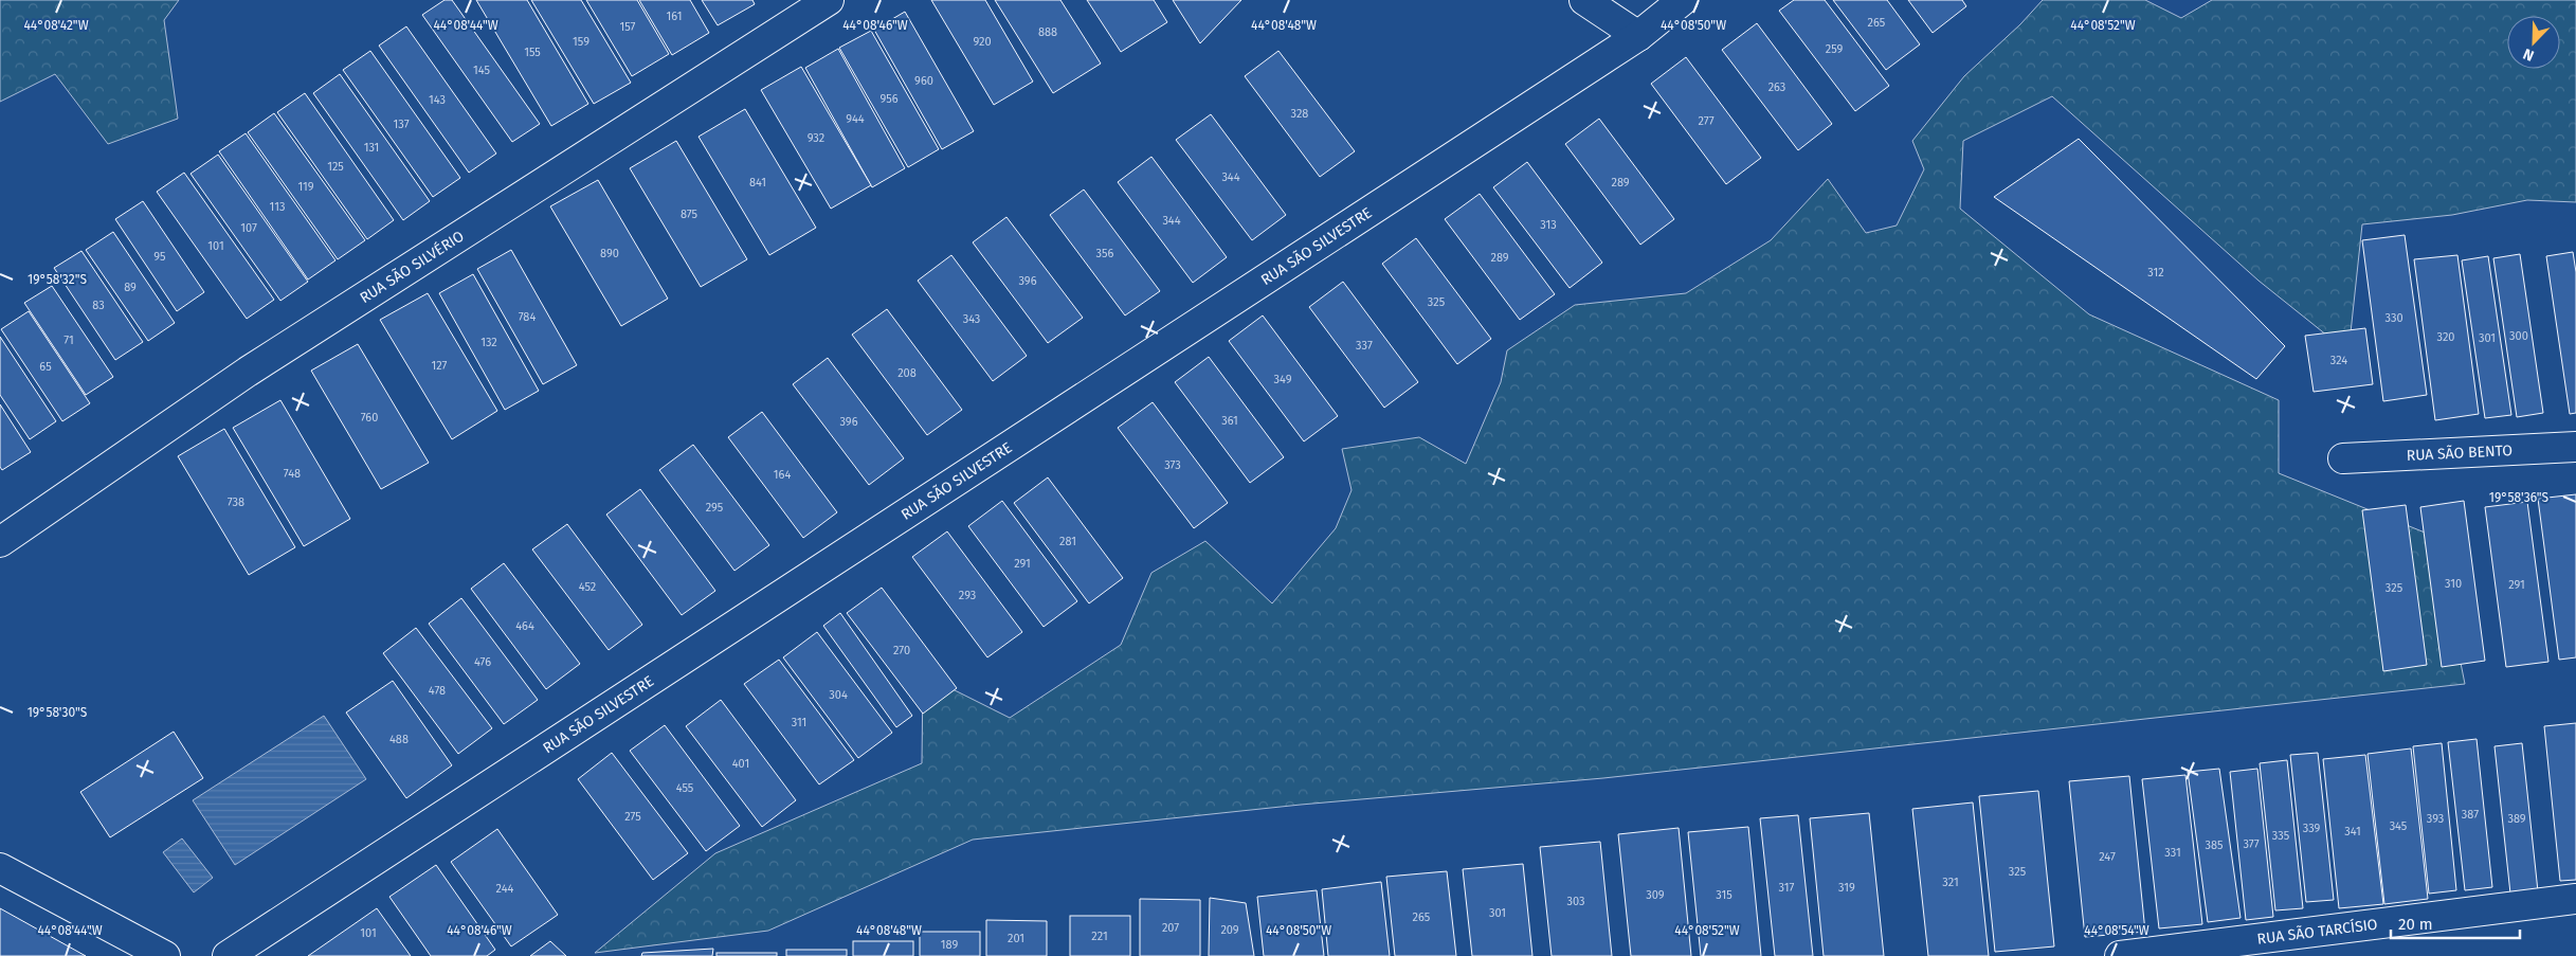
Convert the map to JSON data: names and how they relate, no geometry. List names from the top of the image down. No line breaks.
{"streets":{"street":["RUA SÃO SILVESTRE","RUA SÃO SILVÉRIO","RUA SÃO BENTO","RUA SÃO TARCÍSIO"]},"house_numbers":["161","265","157","888","159","920","259","155","145","960","263","956","143","328","944","277","137","932","131","125","344","841","289","119","113","875","344","313","107","101","890","356","95","289","312","396","89","325","83","784","330","343","300","320","301","71","132","337","324","127","65","208","349","760","361","396","373","748","164","738","295","281","291","310","291","452","325","293","464","270","476","478","304","311","488","401","455","387","275","393","389","345","339","341","335","377","385","331","247","325","321","317","319","244","309","315","303","301","265","207","209","101","221","201","189"],"scale_bar":"20 m","north":"bottom left","coordinates":["44°08'44\"W","44°08'46\"W","44°08'50\"W","44°08'42\"W","44°08'48\"W","44°08'52\"W","19°58'32\"S","19°58'36\"S","19°58'30\"S","44°08'54\"W"]}
